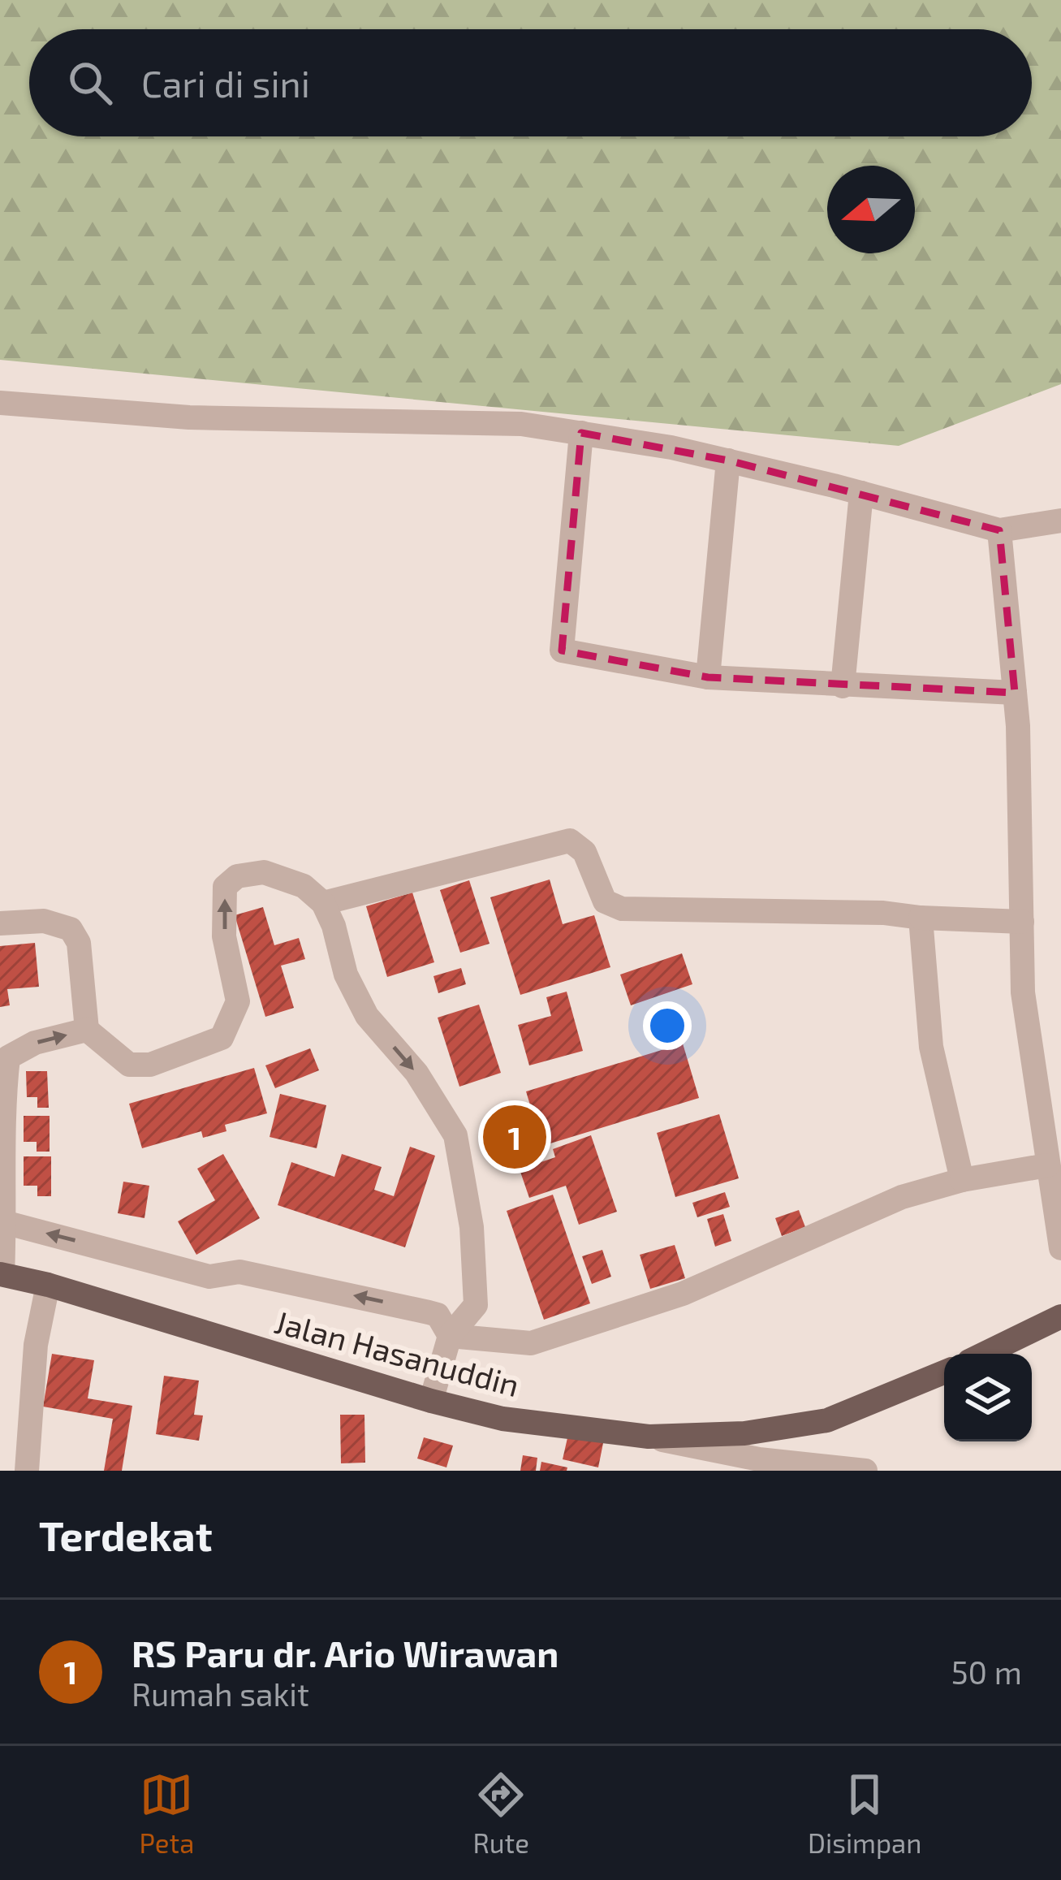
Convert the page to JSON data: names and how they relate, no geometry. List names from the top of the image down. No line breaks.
{"streets":{"main road":["Jalan Hasanuddin"]},"north":"left","page":{"search":"Cari di sini","pins":"1","heading":"Terdekat","list":[{"mark":"1","name":"RS Paru dr. Ario Wirawan","note":"Rumah sakit","value":"50 m"}],"nav":["Peta","Rute","Disimpan"]}}
